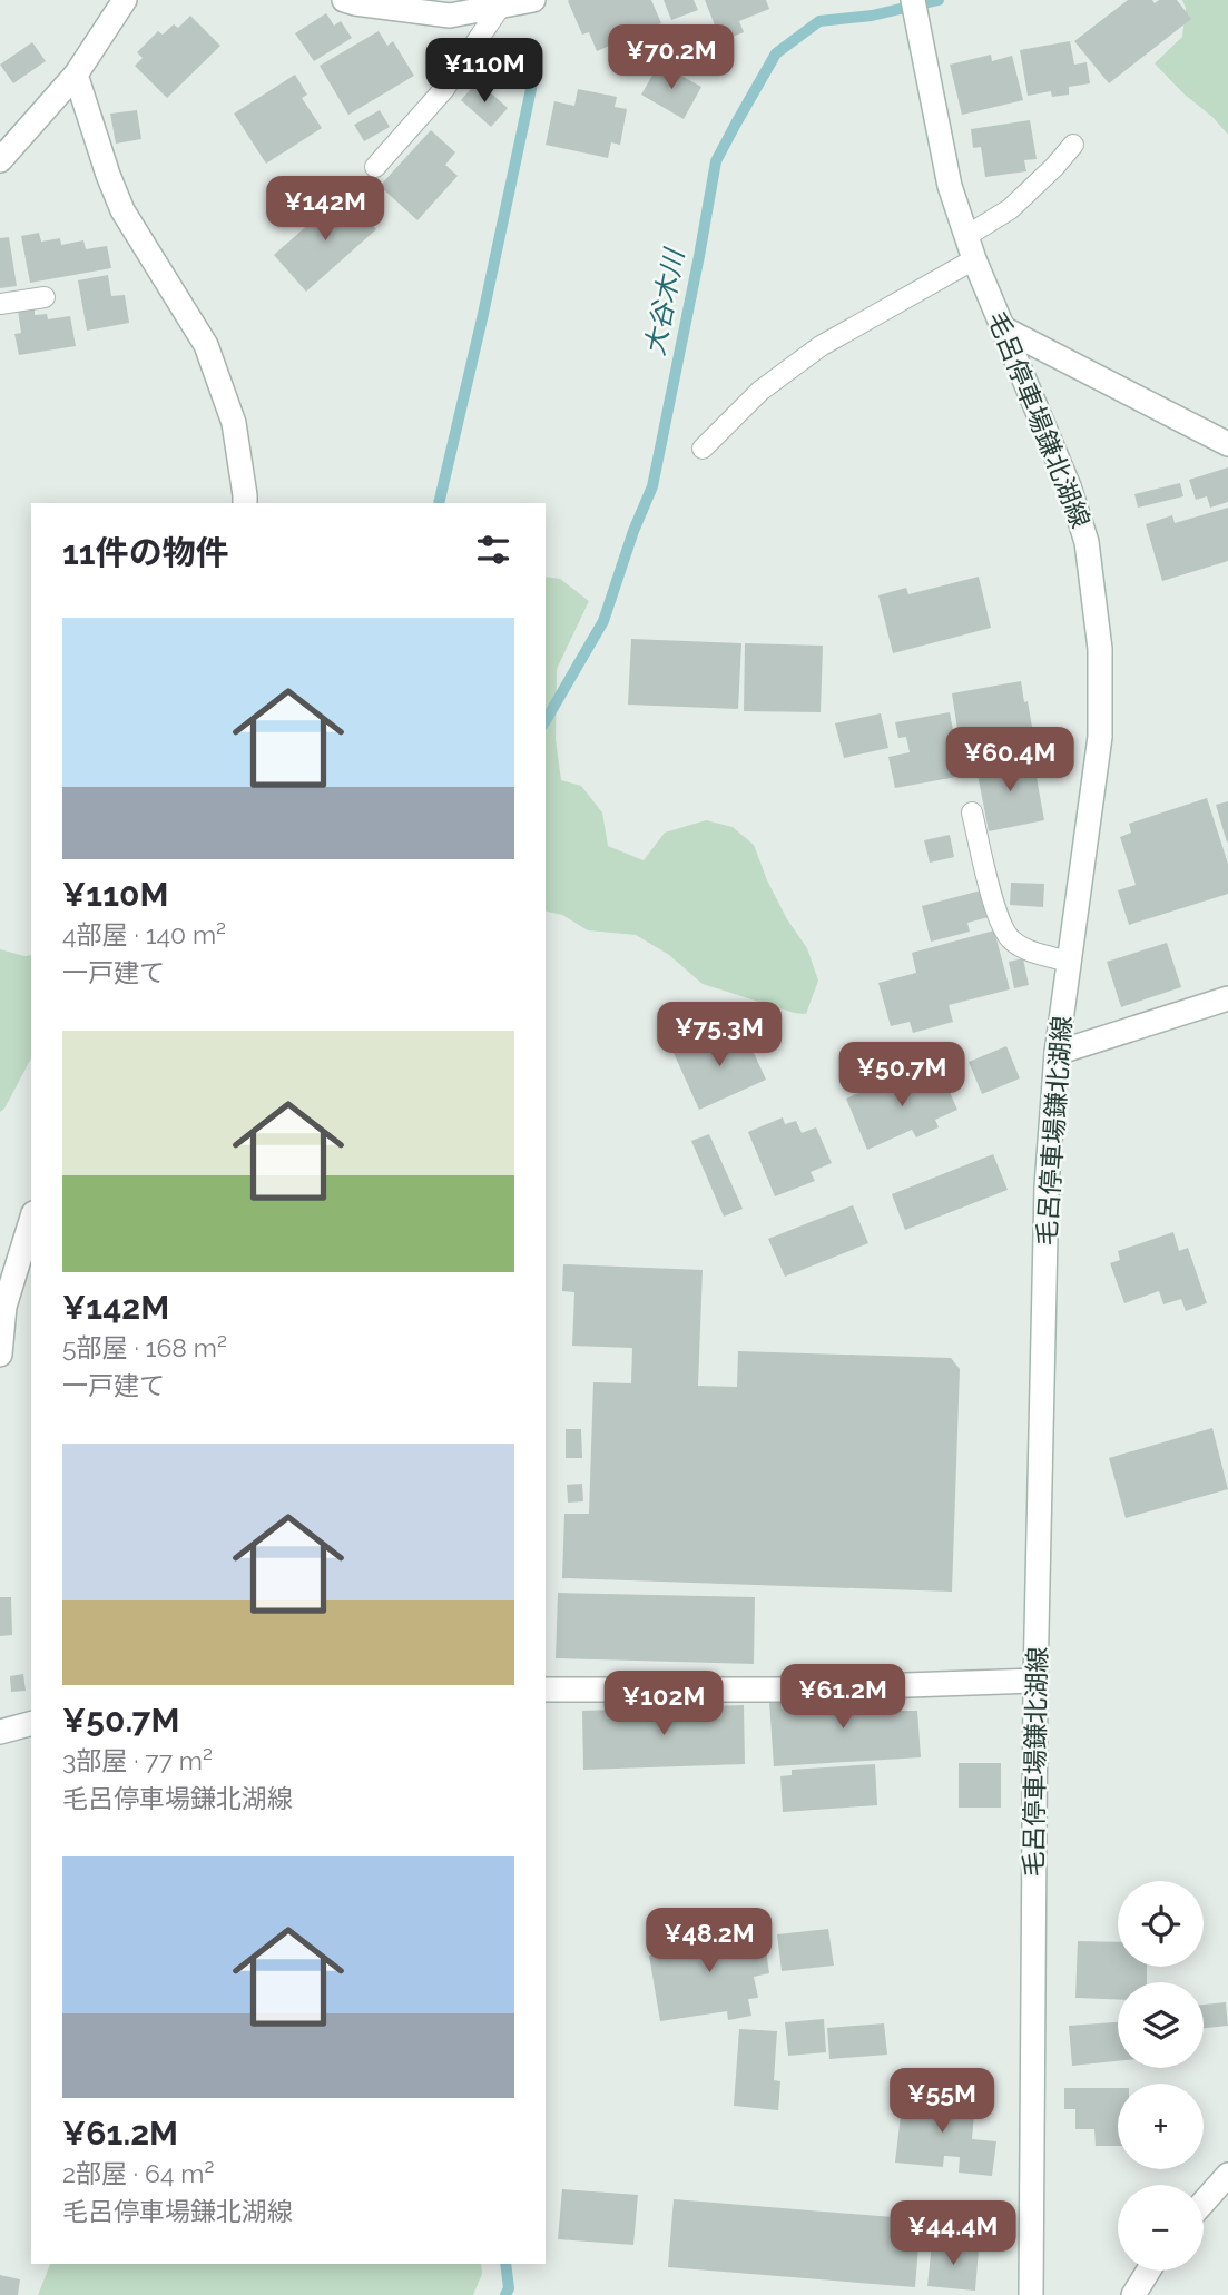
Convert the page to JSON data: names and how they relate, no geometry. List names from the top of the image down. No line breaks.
{"streets":{"main road":["毛呂停車場鎌北湖線"]},"water":["大谷木川"],"page":{"price":["¥70.2M","¥110M","¥142M","¥60.4M","¥75.3M","¥50.7M","¥61.2M","¥102M","¥48.2M","¥55M","¥44.4M"],"heading":"11件の物件","list":[{"name":"¥110M","note":"4部屋 · 140 m² · 一戸建て"},{"name":"¥142M","note":"5部屋 · 168 m² · 一戸建て"},{"name":"¥50.7M","note":"3部屋 · 77 m² · 毛呂停車場鎌北湖線"},{"name":"¥61.2M","note":"2部屋 · 64 m² · 毛呂停車場鎌北湖線"}],"map_buttons":["+","−"]}}
